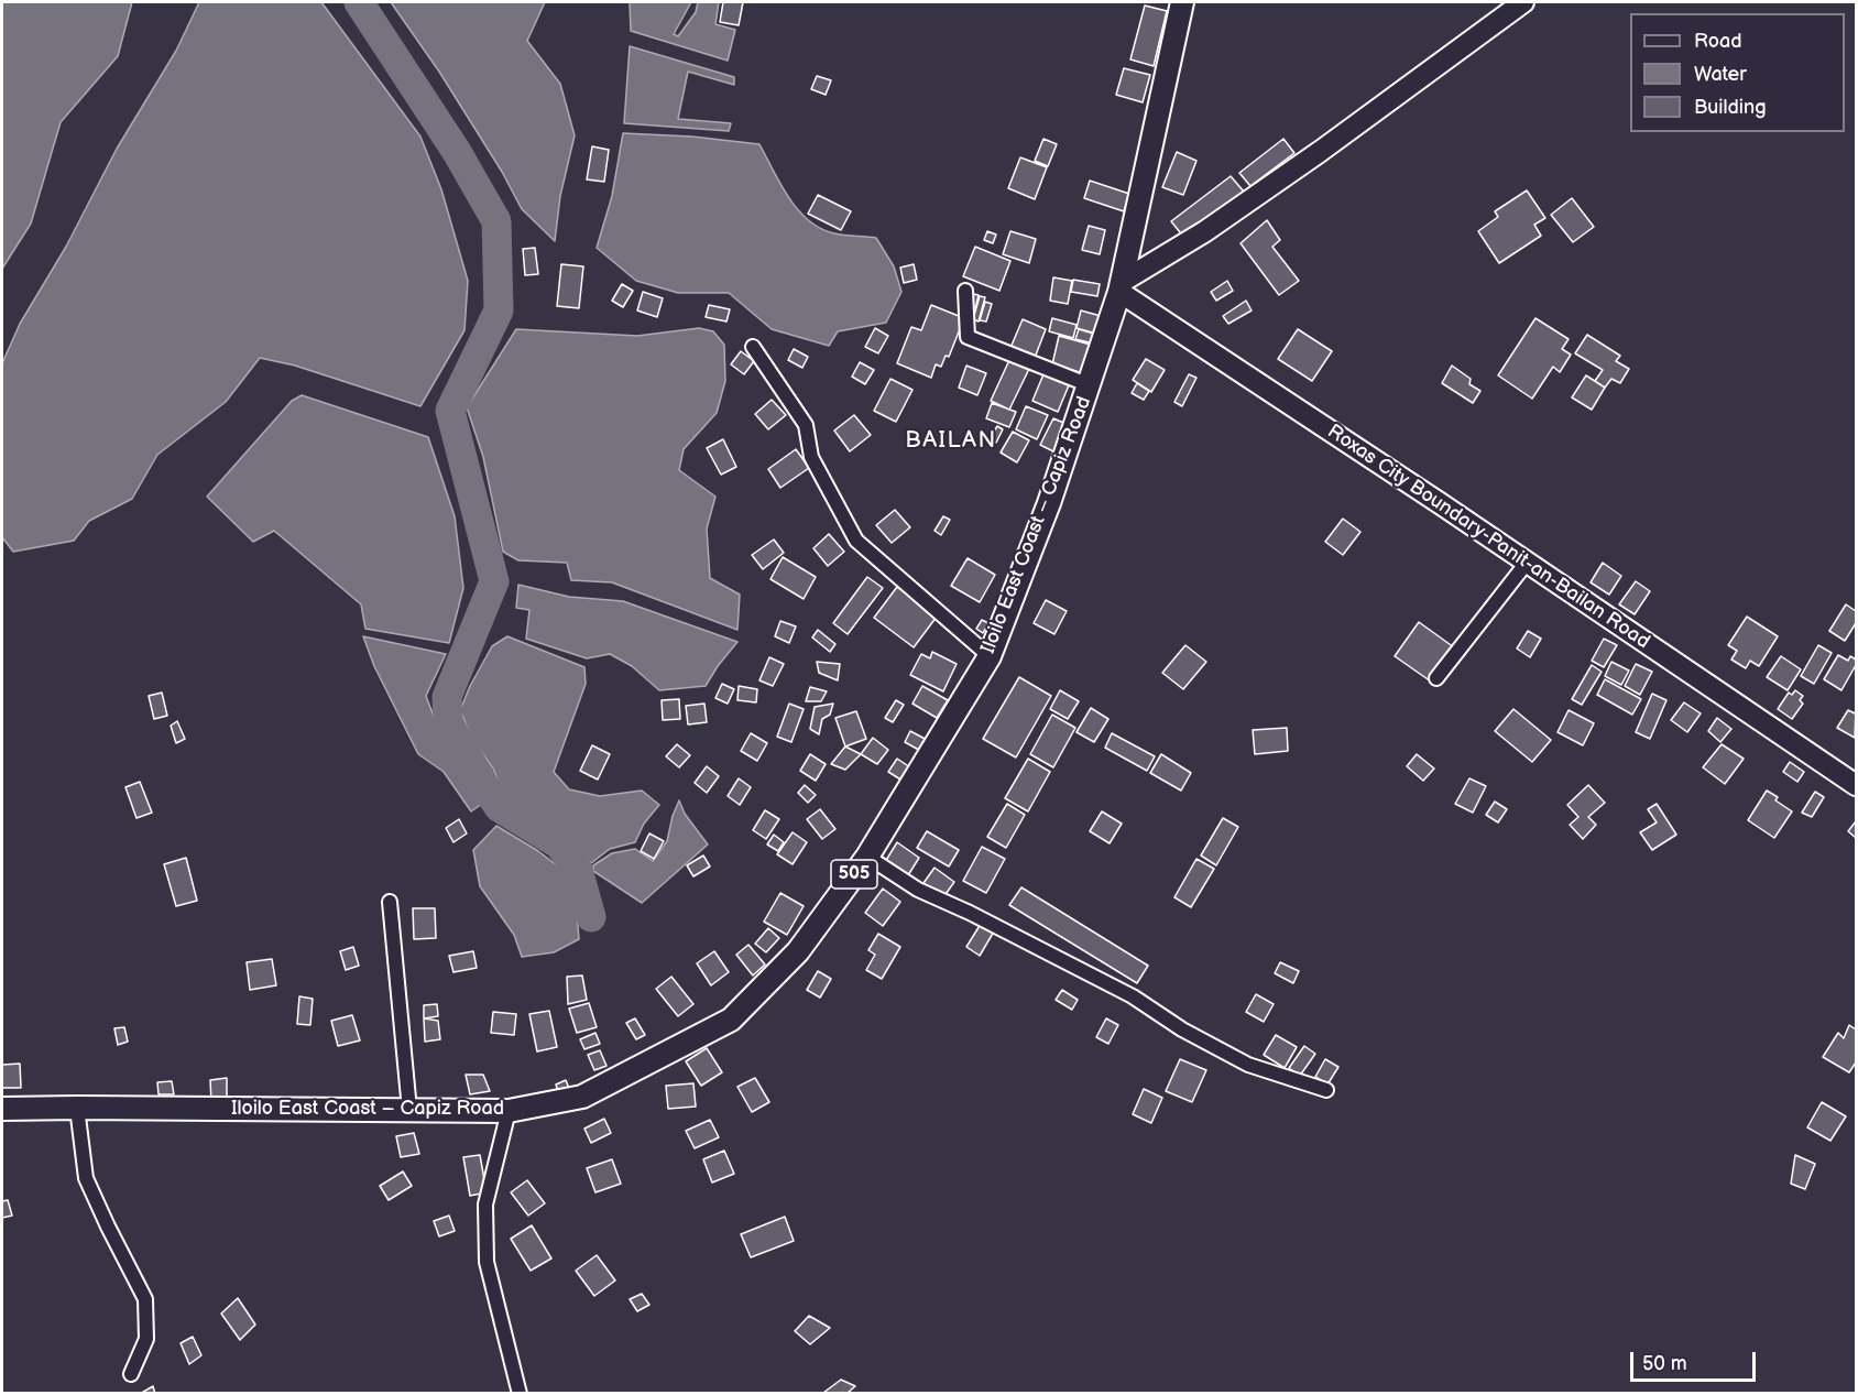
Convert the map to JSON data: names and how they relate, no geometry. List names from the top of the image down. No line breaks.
{"streets":{"main road":["Iloilo East Coast – Capiz Road","Roxas City Boundary-Panit-an-Bailan Road","505"]},"crossings":[["Iloilo East Coast – Capiz Road","Roxas City Boundary-Panit-an-Bailan Road"]],"districts":["BAILAN"],"legend":["Road","Water","Building"],"scale_bar":"50 m"}
